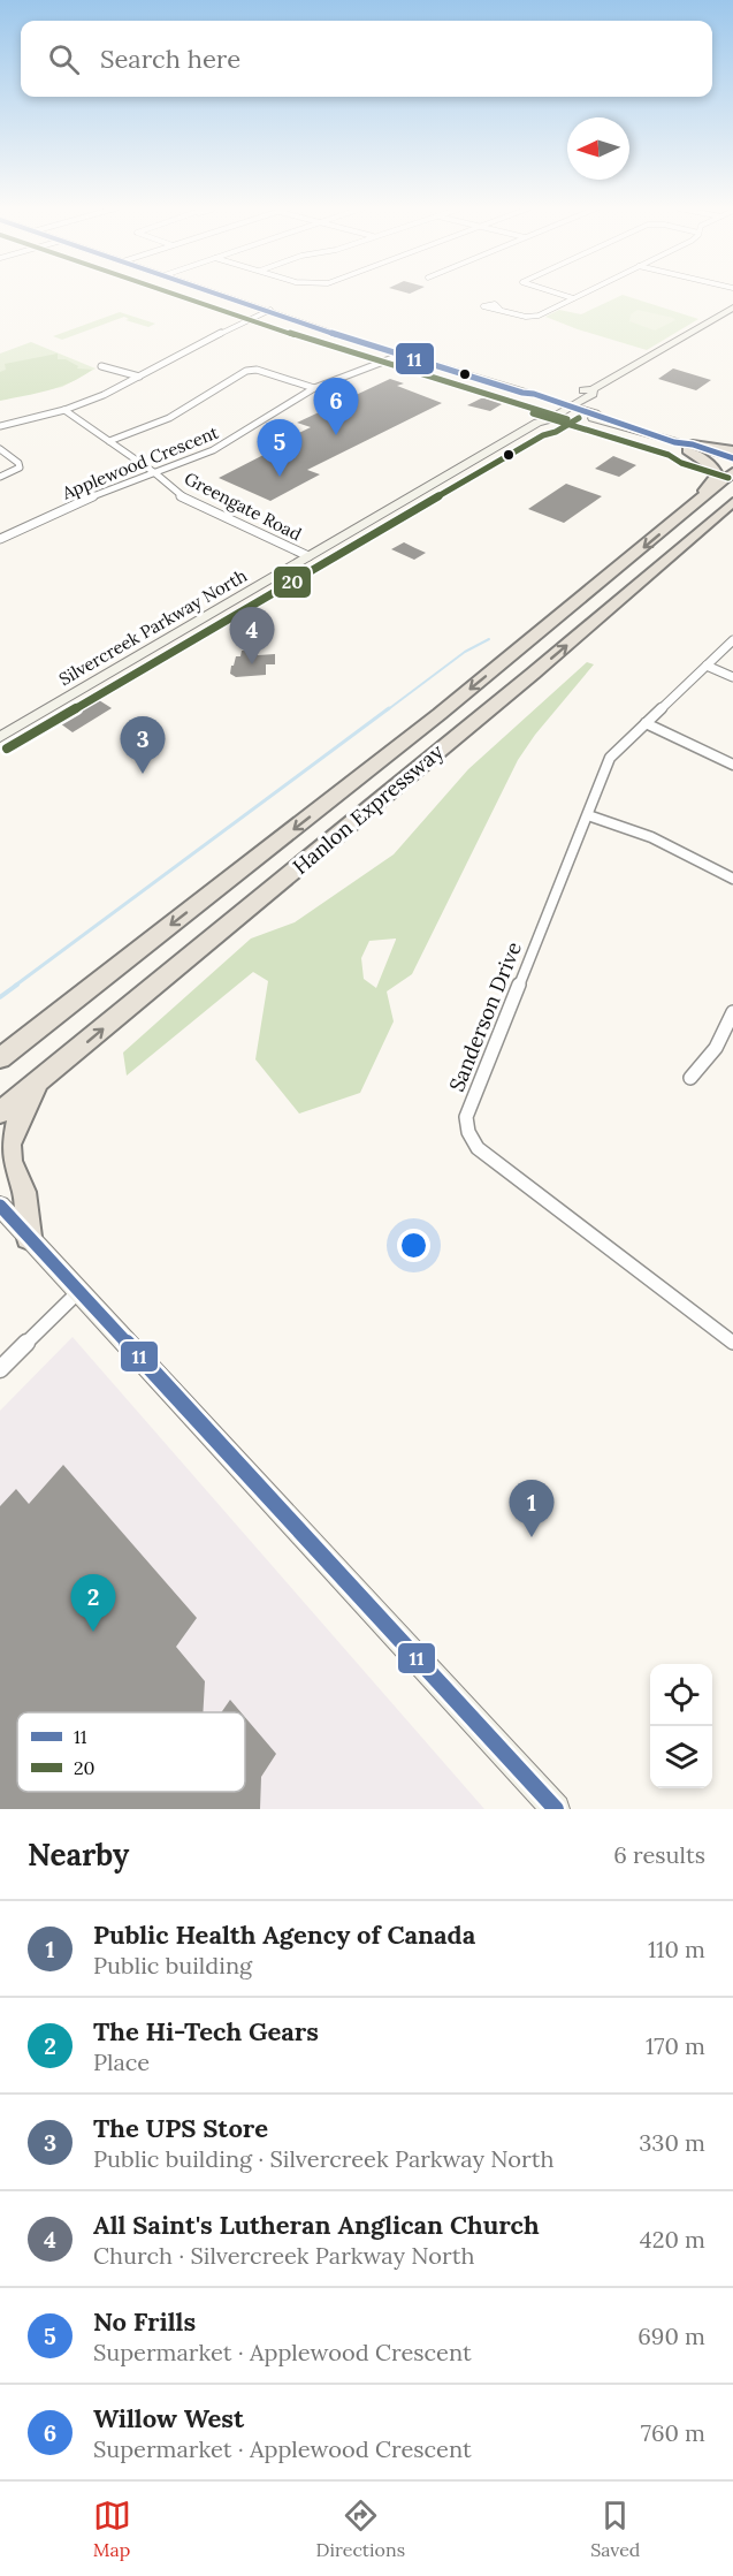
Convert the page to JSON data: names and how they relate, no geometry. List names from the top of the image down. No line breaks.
{"streets":{"highway":["Hanlon Expressway"],"main road":["Silvercreek Parkway North"],"street":["Applewood Crescent","Greengate Road","Sanderson Drive"]},"crossings":[["Applewood Crescent","Greengate Road"],["Greengate Road","Silvercreek Parkway North"]],"lines":["transit line 11","transit line 20"],"legend":["11","20"],"north":"left","page":{"search":"Search here","pins":["6","5","4","3","1","2"],"heading":["Nearby","6 results"],"list":[{"mark":"1","name":"Public Health Agency of Canada","note":"Public building","value":"110 m"},{"mark":"2","name":"The Hi-Tech Gears","note":"Place","value":"170 m"},{"mark":"3","name":"The UPS Store","note":"Public building · Silvercreek Parkway North","value":"330 m"},{"mark":"4","name":"All Saint's Lutheran Anglican Church","note":"Church · Silvercreek Parkway North","value":"420 m"},{"mark":"5","name":"No Frills","note":"Supermarket · Applewood Crescent","value":"690 m"},{"mark":"6","name":"Willow West","note":"Supermarket · Applewood Crescent","value":"760 m"}],"nav":["Map","Directions","Saved"]}}
